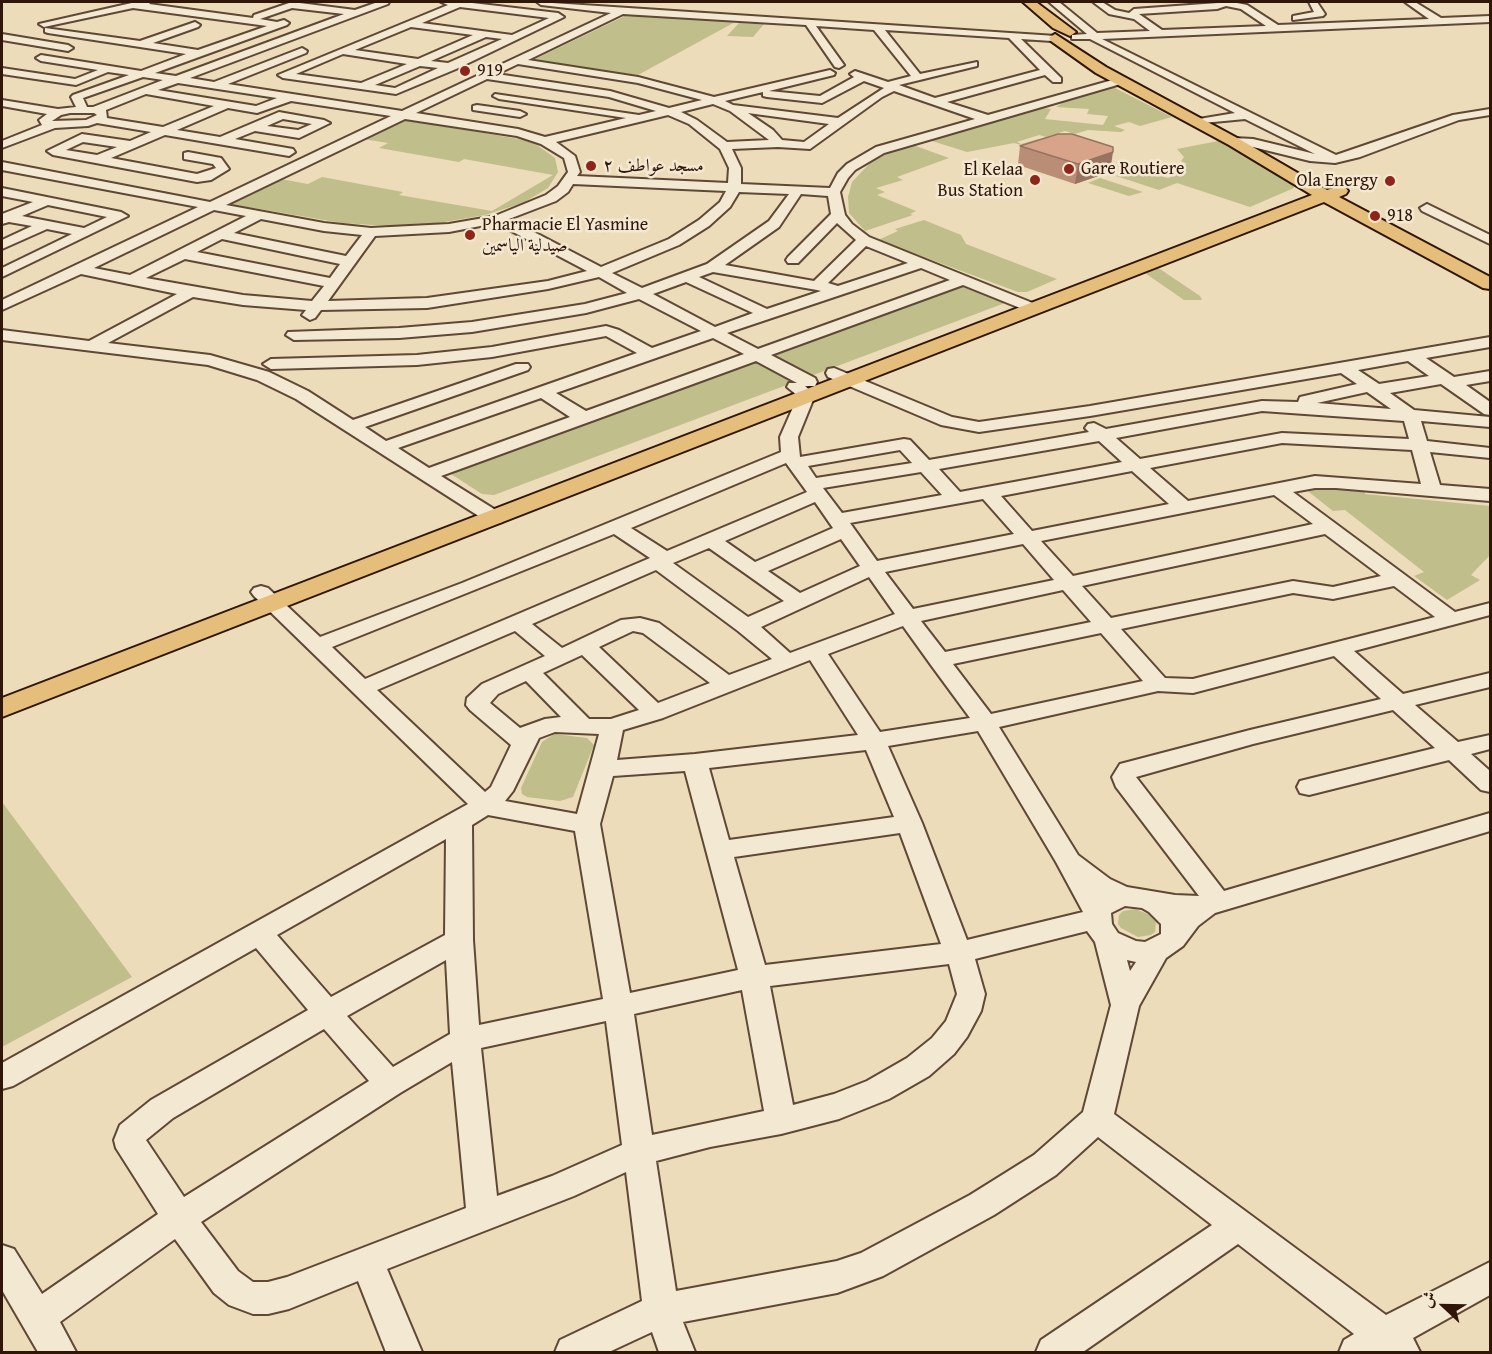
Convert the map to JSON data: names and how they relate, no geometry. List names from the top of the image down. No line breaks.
{"places":["919","مسجد عواطف ٢","Gare Routiere","El Kelaa Bus Station","Ola Energy","918","Pharmacie El Yasmine صيدلية الياسمين"],"north":"left"}
